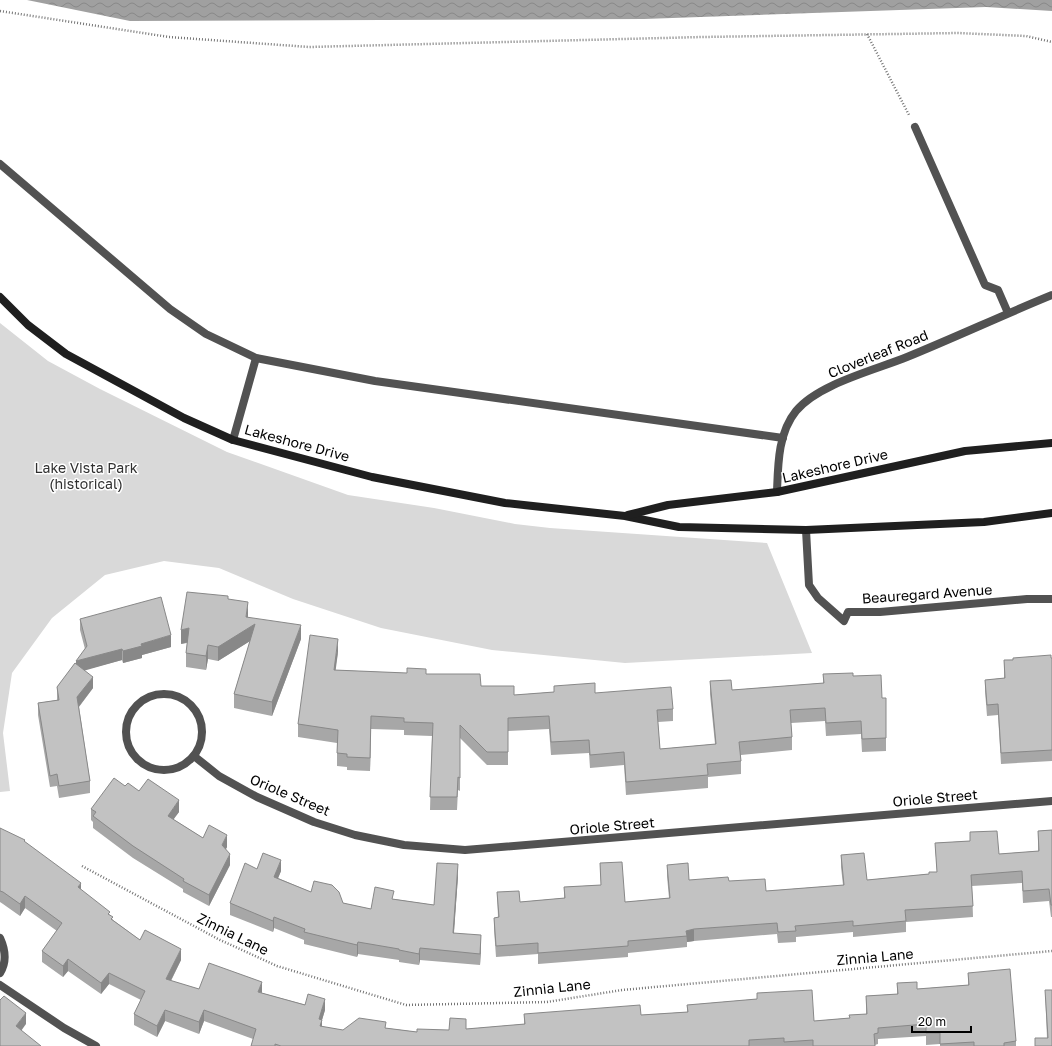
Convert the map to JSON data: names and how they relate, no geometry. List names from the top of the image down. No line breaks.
{"streets":{"street":["Cloverleaf Road","Lakeshore Drive","Beauregard Avenue","Oriole Street"],"path":["Zinnia Lane"]},"crossings":[["Cloverleaf Road","Lakeshore Drive"],["Lakeshore Drive","Beauregard Avenue"]],"parks":["Lake Vista Park (historical)"],"scale_bar":"20 m"}
